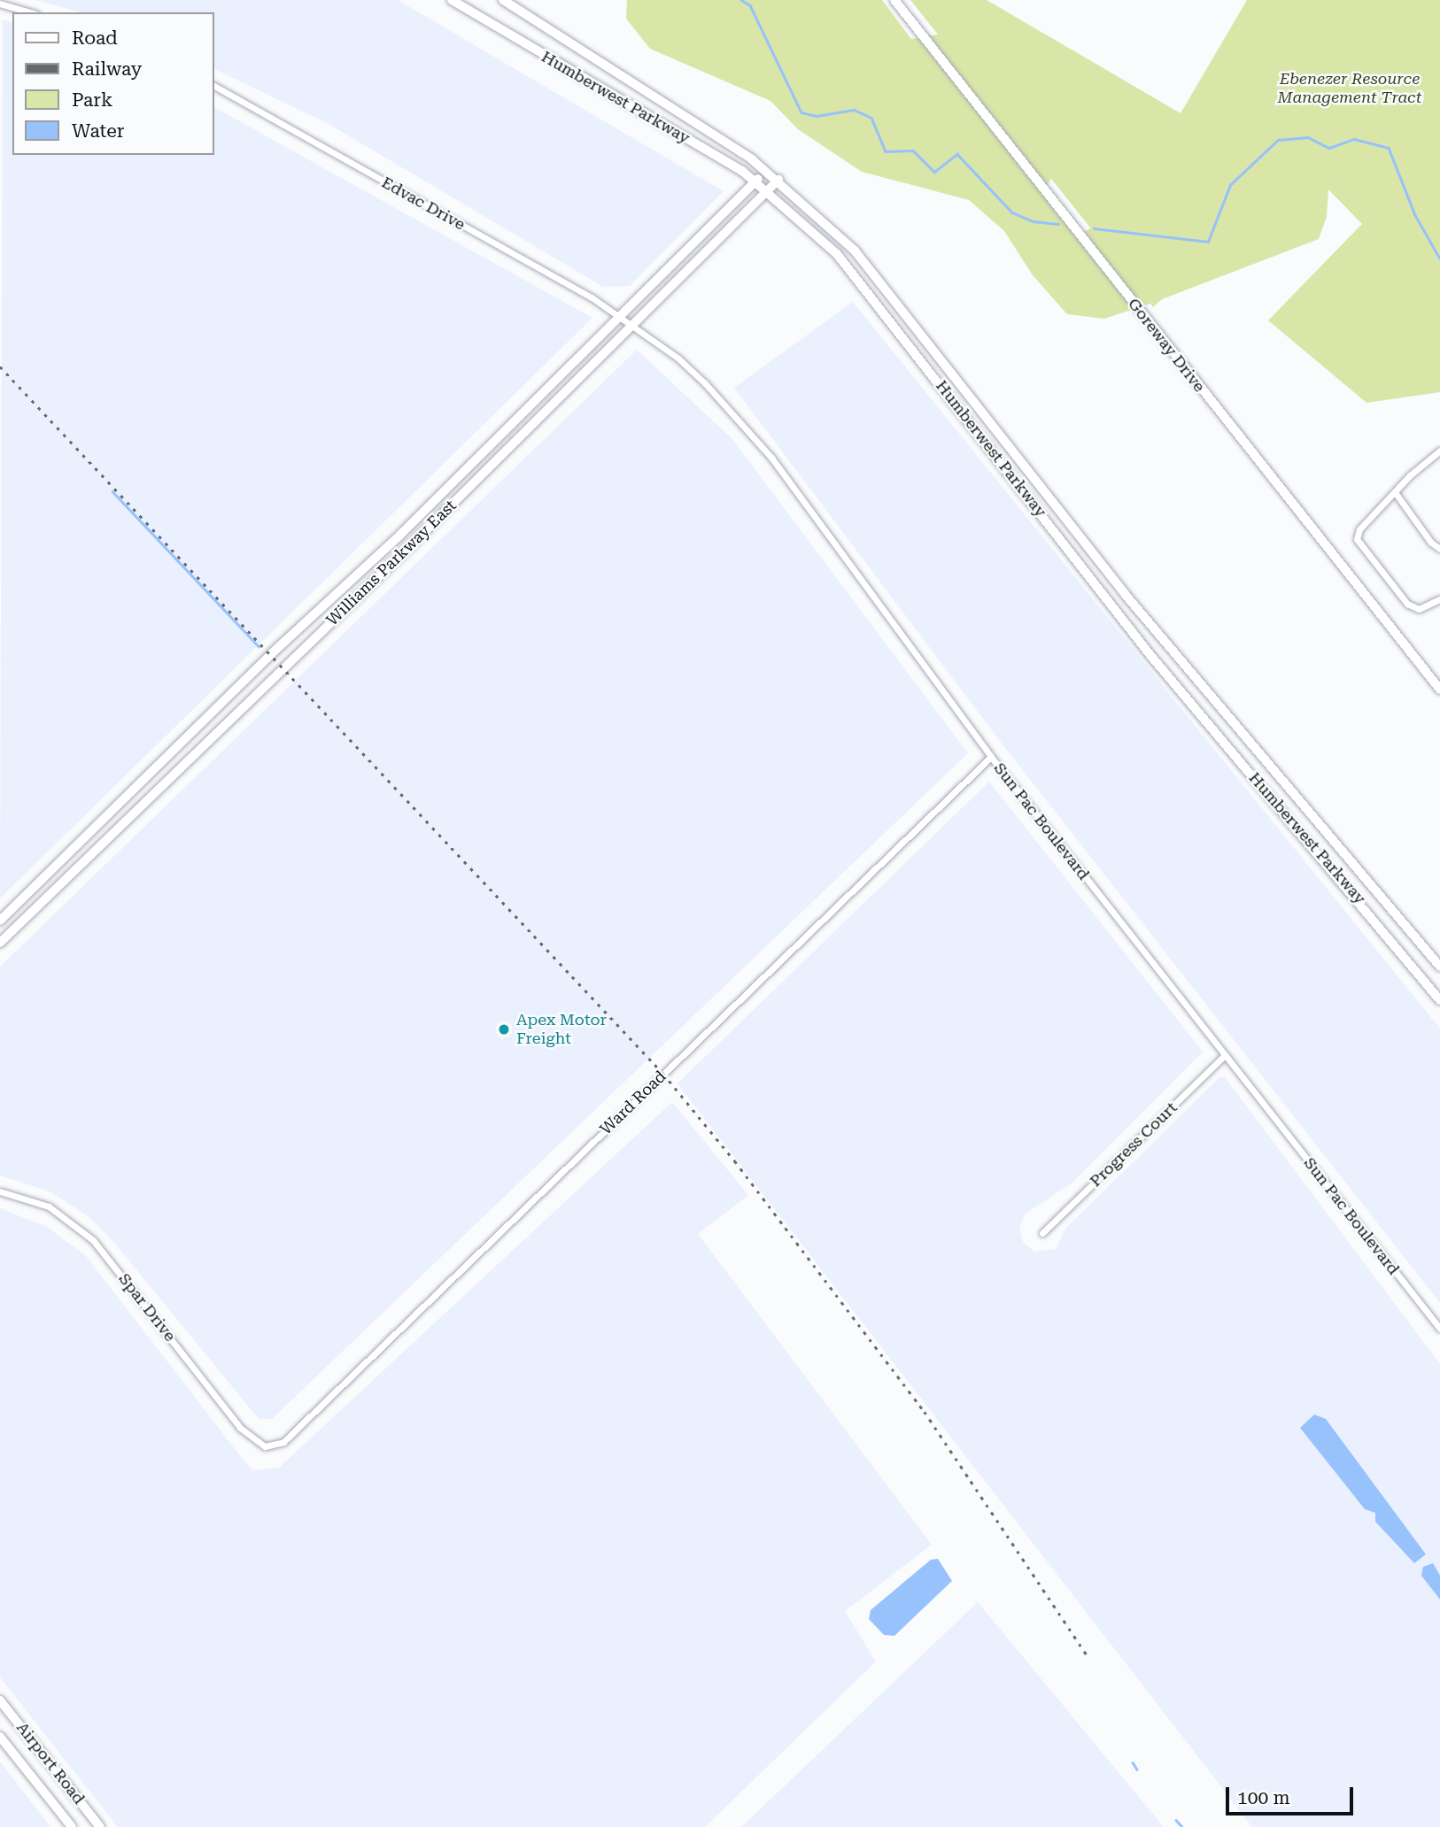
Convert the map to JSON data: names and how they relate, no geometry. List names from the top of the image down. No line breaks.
{"streets":{"main road":["Humberwest Parkway","Goreway Drive","Williams Parkway East","Airport Road"],"street":["Edvac Drive","Sun Pac Boulevard","Ward Road","Progress Court","Spar Drive"]},"crossings":[["Humberwest Parkway","Williams Parkway East"],["Edvac Drive","Williams Parkway East"],["Edvac Drive","Sun Pac Boulevard"],["Williams Parkway East","Sun Pac Boulevard"],["Sun Pac Boulevard","Ward Road"],["Sun Pac Boulevard","Progress Court"],["Ward Road","Spar Drive"]],"parks":["Ebenezer Resource Management Tract"],"places":["Apex Motor Freight"],"legend":["Road","Railway","Park","Water"],"scale_bar":"100 m"}
